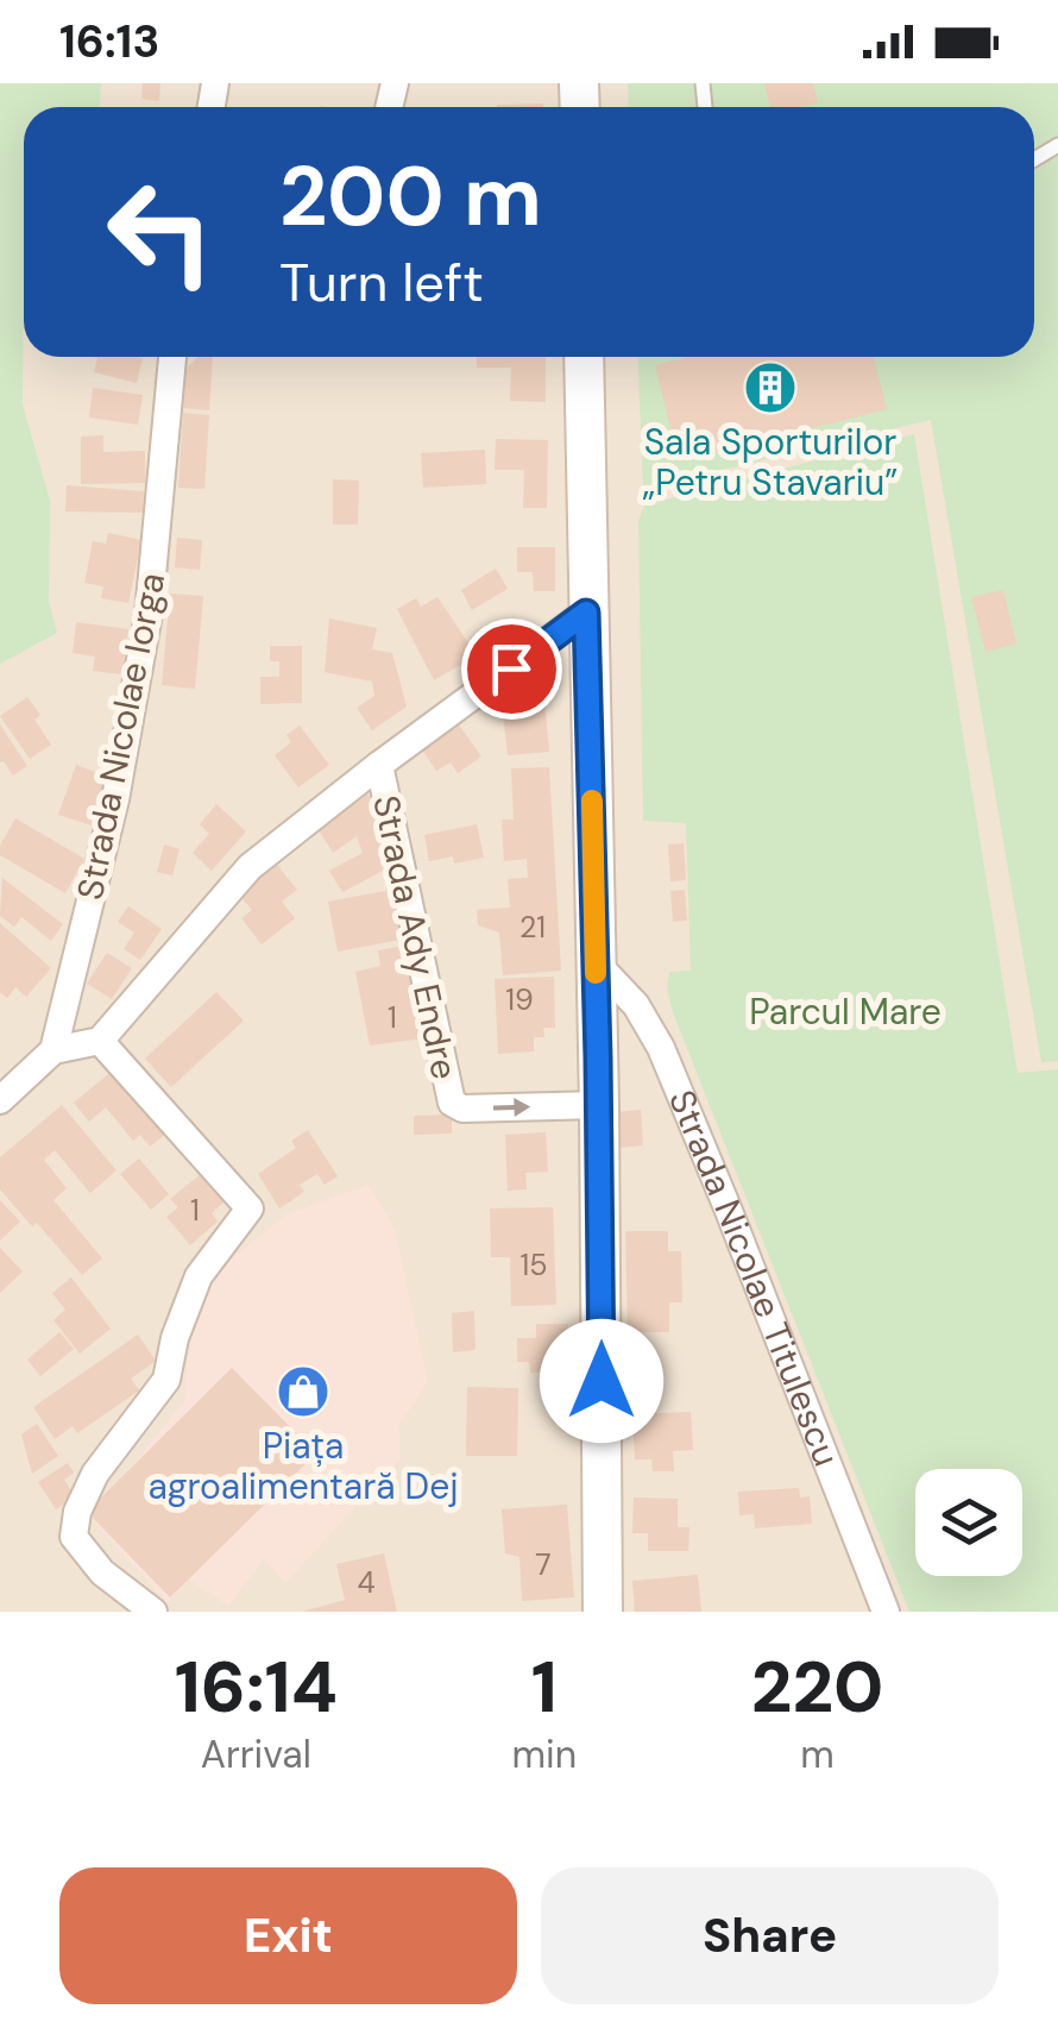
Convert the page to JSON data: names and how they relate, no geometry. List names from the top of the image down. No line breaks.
{"streets":{"street":["Strada Nicolae Iorga","Strada Ady Endre","Strada Nicolae Titulescu"]},"one_way":["Strada Ady Endre"],"parks":["Parcul Mare"],"places":{"building":["Sala Sporturilor „Petru Stavariu”"],"shop":["Piața agroalimentară Dej"]},"house_numbers":["21","19","1","1","15","7","4"],"page":{"status":"16:13","turn":["200 m","Turn left"],"eta":["16:14","Arrival","1","min","220","m"],"buttons":["Exit","Share"]}}
